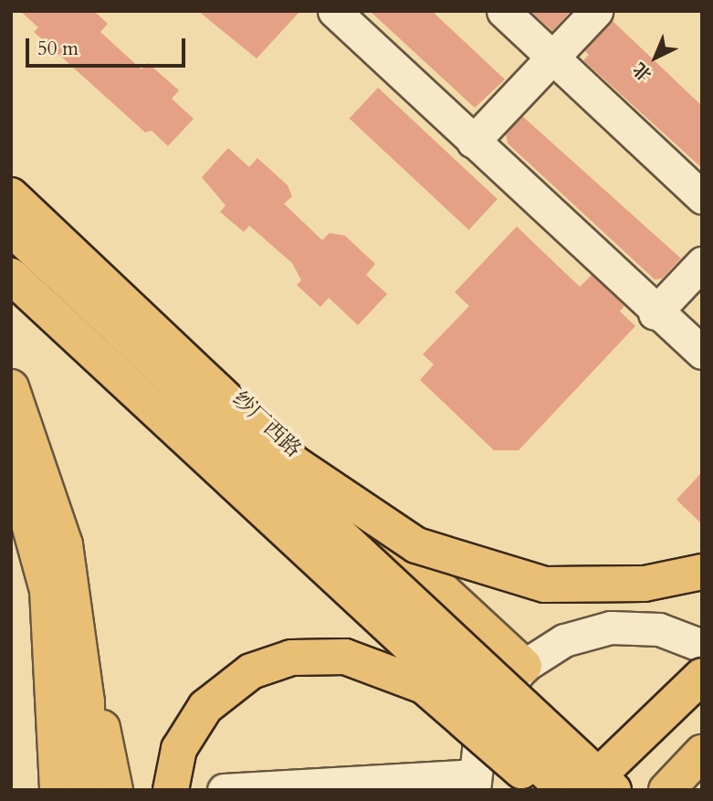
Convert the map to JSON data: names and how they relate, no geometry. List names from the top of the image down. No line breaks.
{"streets":{"main road":["纱厂西路"]},"scale_bar":"50 m","north":"bottom left"}
